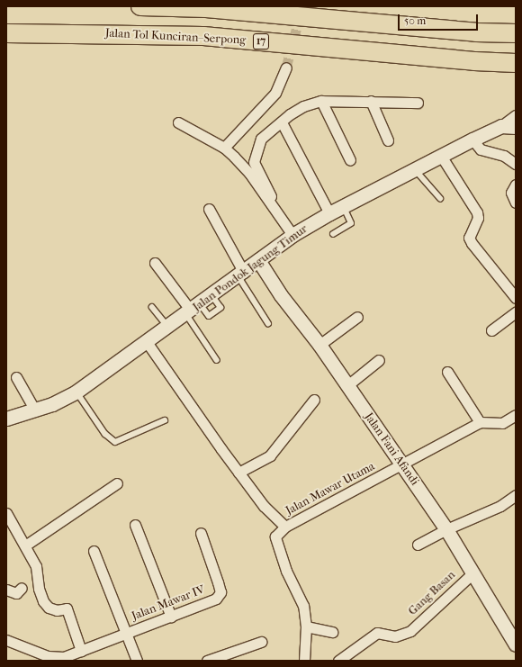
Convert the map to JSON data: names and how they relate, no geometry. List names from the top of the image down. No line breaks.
{"streets":{"highway":["Jalan Tol Kunciran–Serpong","17"],"street":["Jalan Pondok Jagung Timur","Jalan Fani Afandi","Jalan Mawar Utama","Gang Basan","Jalan Mawar IV"]},"crossings":[["Jalan Pondok Jagung Timur","Jalan Fani Afandi"],["Jalan Fani Afandi","Jalan Mawar Utama"],["Jalan Fani Afandi","Gang Basan"]],"scale_bar":"50 m"}
